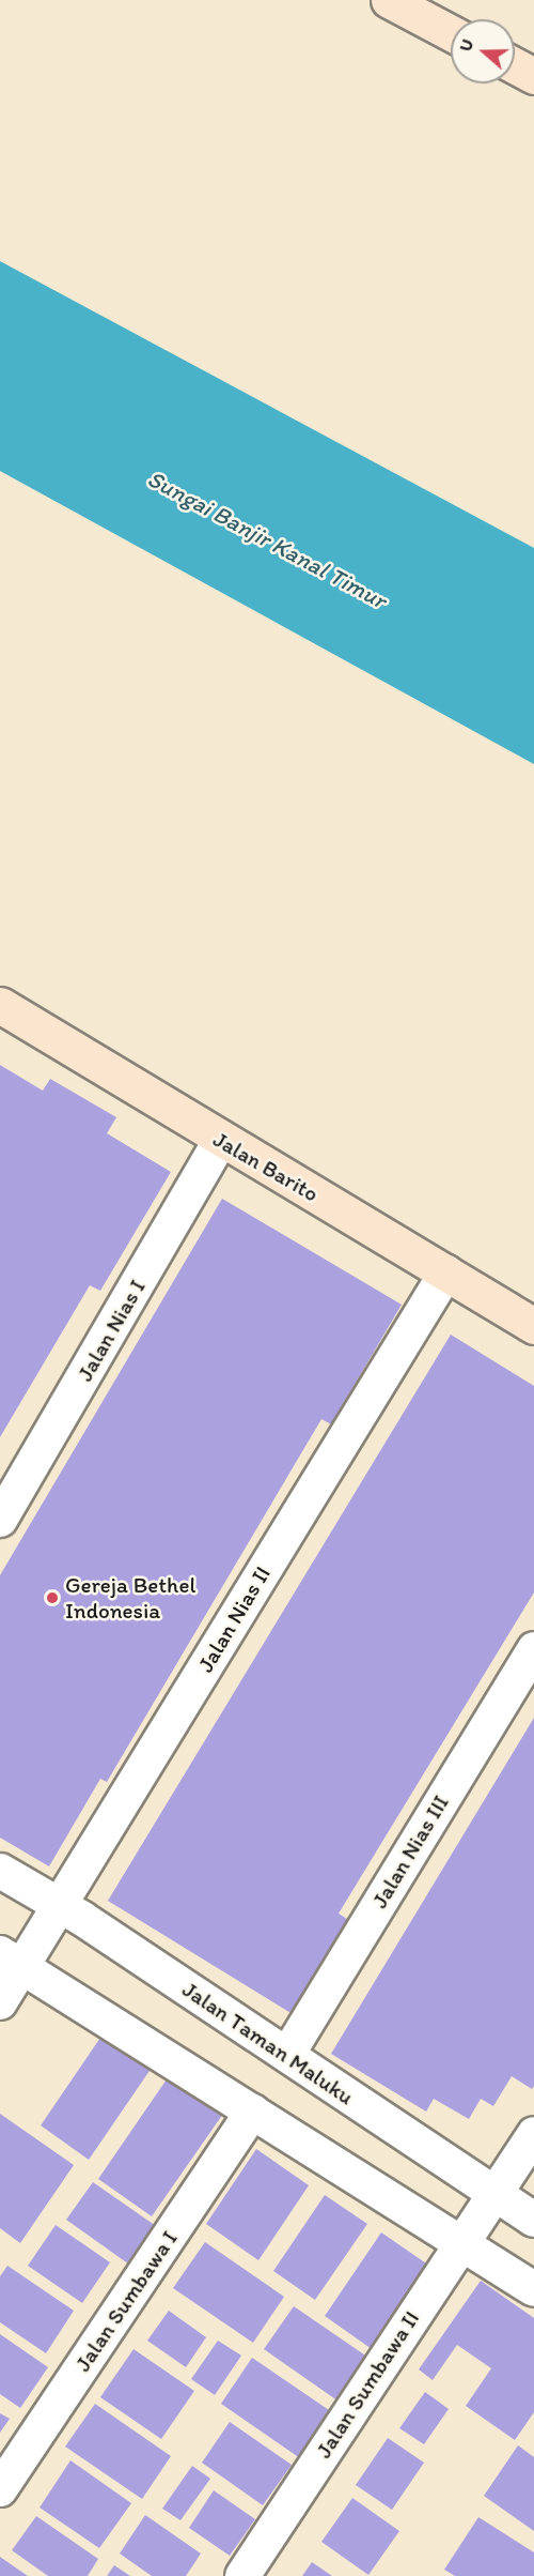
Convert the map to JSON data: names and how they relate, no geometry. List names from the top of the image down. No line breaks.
{"streets":{"street":["Jalan Barito","Jalan Nias I","Jalan Nias II","Jalan Nias III","Jalan Taman Maluku","Jalan Sumbawa I","Jalan Sumbawa II"]},"crossings":[["Jalan Barito","Jalan Nias I"],["Jalan Barito","Jalan Nias II"],["Jalan Nias II","Jalan Taman Maluku"],["Jalan Nias III","Jalan Taman Maluku"],["Jalan Taman Maluku","Jalan Sumbawa II"]],"water":["Sungai Banjir Kanal Timur"],"places":["Gereja Bethel Indonesia"],"north":"left"}
